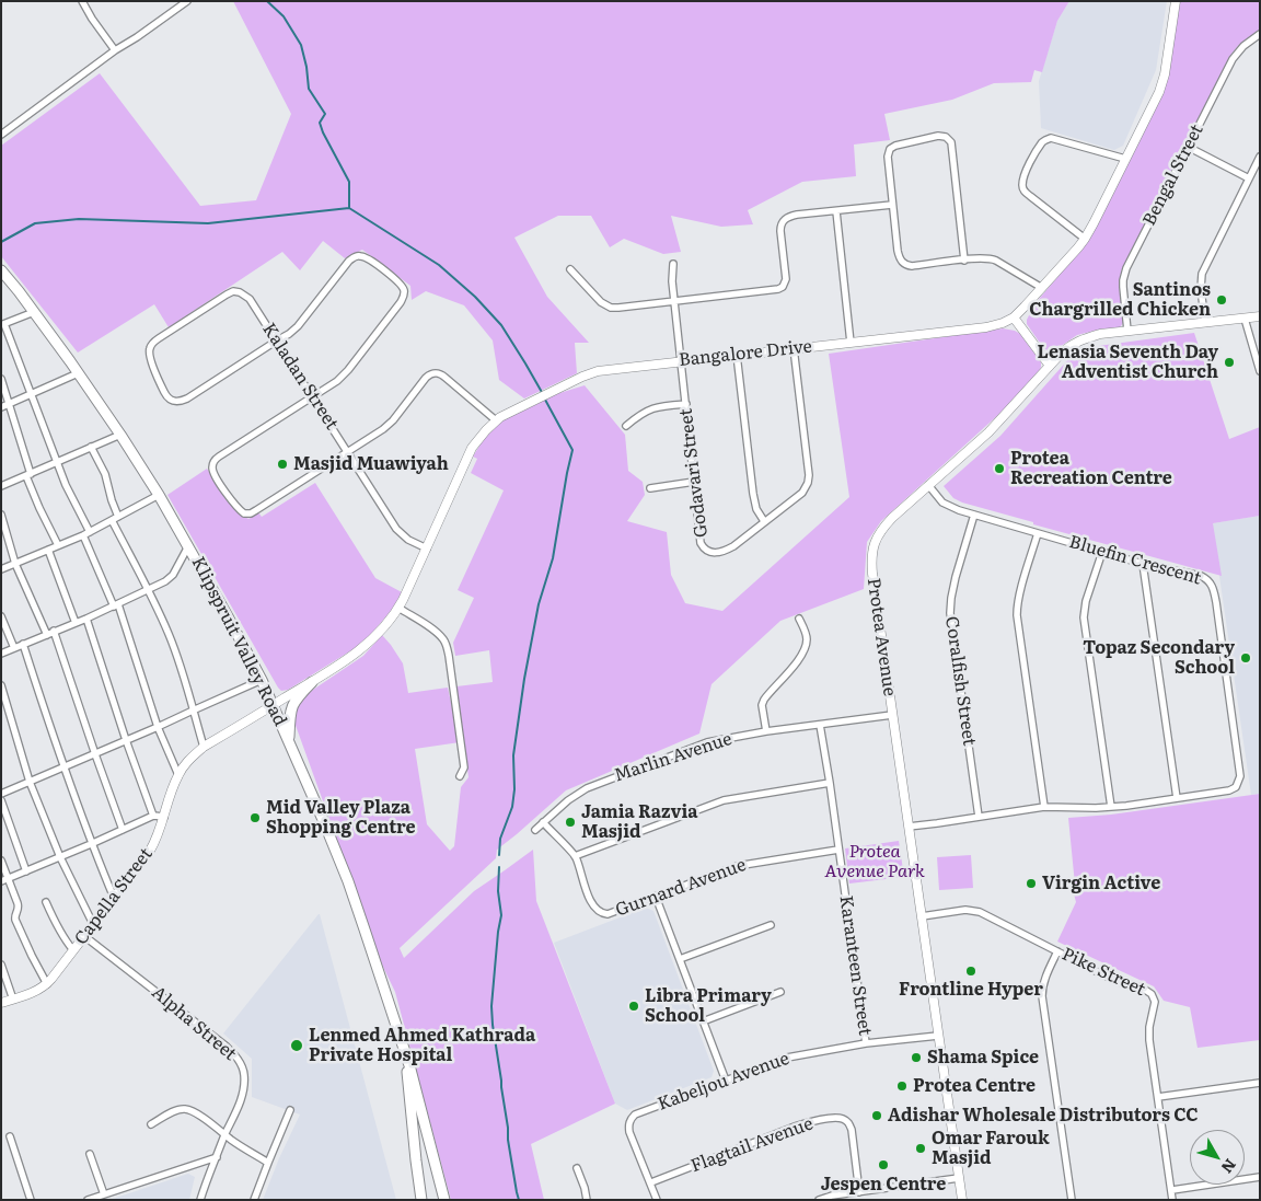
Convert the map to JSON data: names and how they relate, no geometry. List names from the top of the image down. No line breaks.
{"streets":{"main road":["Klipspruit Valley Road"],"street":["Bengal Street","Bangalore Drive","Kaladan Street","Godavari Street","Bluefin Crescent","Protea Avenue","Coralfish Street","Marlin Avenue","Gurnard Avenue","Capella Street","Karanteen Street","Pike Street","Alpha Street","Kabeljou Avenue","Flagtail Avenue"]},"crossings":[["Bengal Street","Protea Avenue"],["Bangalore Drive","Kaladan Street"],["Bangalore Drive","Godavari Street"],["Bangalore Drive","Klipspruit Valley Road"],["Bangalore Drive","Capella Street"],["Bluefin Crescent","Protea Avenue"],["Bluefin Crescent","Coralfish Street"],["Protea Avenue","Marlin Avenue"],["Protea Avenue","Pike Street"],["Protea Avenue","Kabeljou Avenue"],["Klipspruit Valley Road","Capella Street"],["Marlin Avenue","Gurnard Avenue"],["Marlin Avenue","Karanteen Street"],["Gurnard Avenue","Karanteen Street"],["Capella Street","Alpha Street"],["Karanteen Street","Kabeljou Avenue"],["Kabeljou Avenue","Flagtail Avenue"]],"parks":["Protea Avenue Park"],"places":["Santinos Chargrilled Chicken","Lenasia Seventh Day Adventist Church","Masjid Muawiyah","Protea Recreation Centre","Topaz Secondary School","Mid Valley Plaza Shopping Centre","Jamia Razvia Masjid","Virgin Active","Frontline Hyper","Libra Primary School","Lenmed Ahmed Kathrada Private Hospital","Shama Spice","Protea Centre","Adishar Wholesale Distributors CC","Omar Farouk Masjid","Jespen Centre"],"north":"bottom right"}
